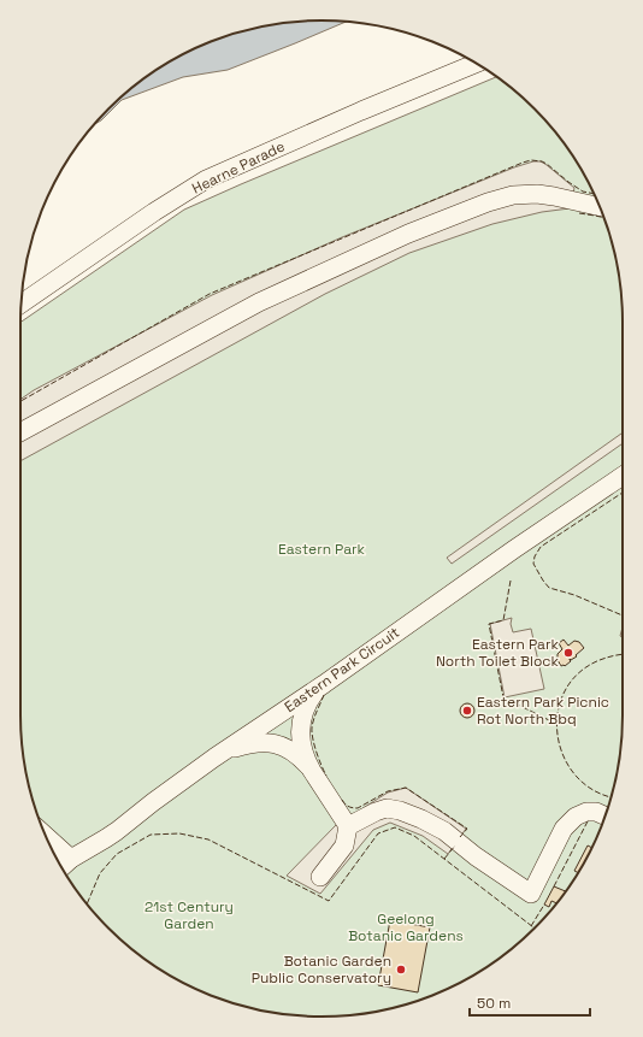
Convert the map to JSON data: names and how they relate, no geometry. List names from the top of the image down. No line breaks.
{"streets":{"street":["Hearne Parade","Eastern Park Circuit"]},"parks":["Eastern Park","21st Century Garden","Geelong Botanic Gardens"],"places":["Eastern Park North Toilet Block","Eastern Park Picnic Rot North Bbq","Botanic Garden Public Conservatory"],"scale_bar":"50 m"}
